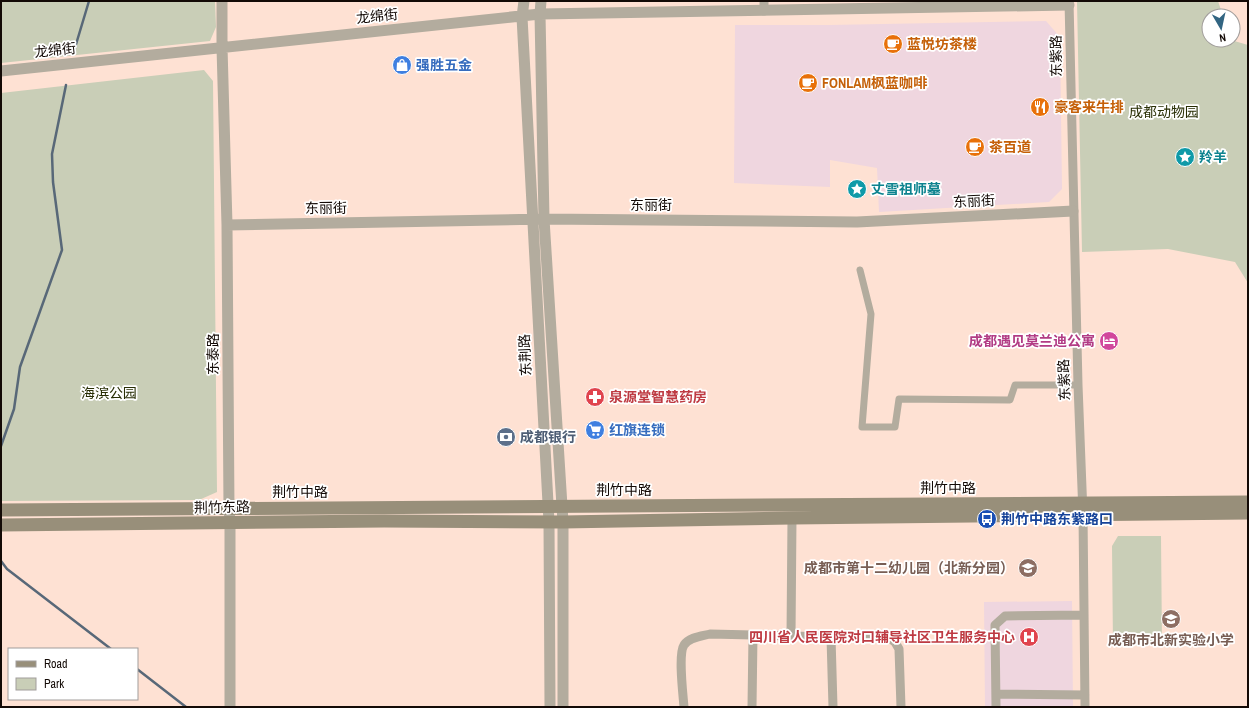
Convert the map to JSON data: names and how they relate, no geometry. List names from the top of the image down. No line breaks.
{"streets":{"main road":["荆竹中路","荆竹东路"],"street":["龙绵街","东紫路","东丽街","东泰路","东荆路"]},"crossings":[["龙绵街","东紫路"],["龙绵街","东泰路"],["龙绵街","东荆路"],["东紫路","东丽街"],["东紫路","荆竹中路"],["东丽街","东泰路"],["东丽街","东荆路"],["东泰路","荆竹中路"],["东泰路","荆竹东路"],["东荆路","荆竹中路"],["东荆路","荆竹东路"],["荆竹中路","荆竹东路"]],"parks":["成都动物园","海滨公园"],"places":{"cafe":["蓝悦坊茶楼","FONLAM枫蓝咖啡","茶百道"],"shop":["强胜五金"],"restaurant":["豪客来牛排"],"place":["羚羊","丈雪祖师墓"],"hotel":["成都遇见莫兰迪公寓"],"pharmacy":["泉源堂智慧药房"],"supermarket":["红旗连锁"],"bank":["成都银行"],"bus stop":["荆竹中路东紫路口"],"school or university":["成都市第十二幼儿园（北新分园）","成都市北新实验小学"],"hospital":["四川省人民医院对口辅导社区卫生服务中心"]},"legend":["Road","Park"],"north":"bottom"}
